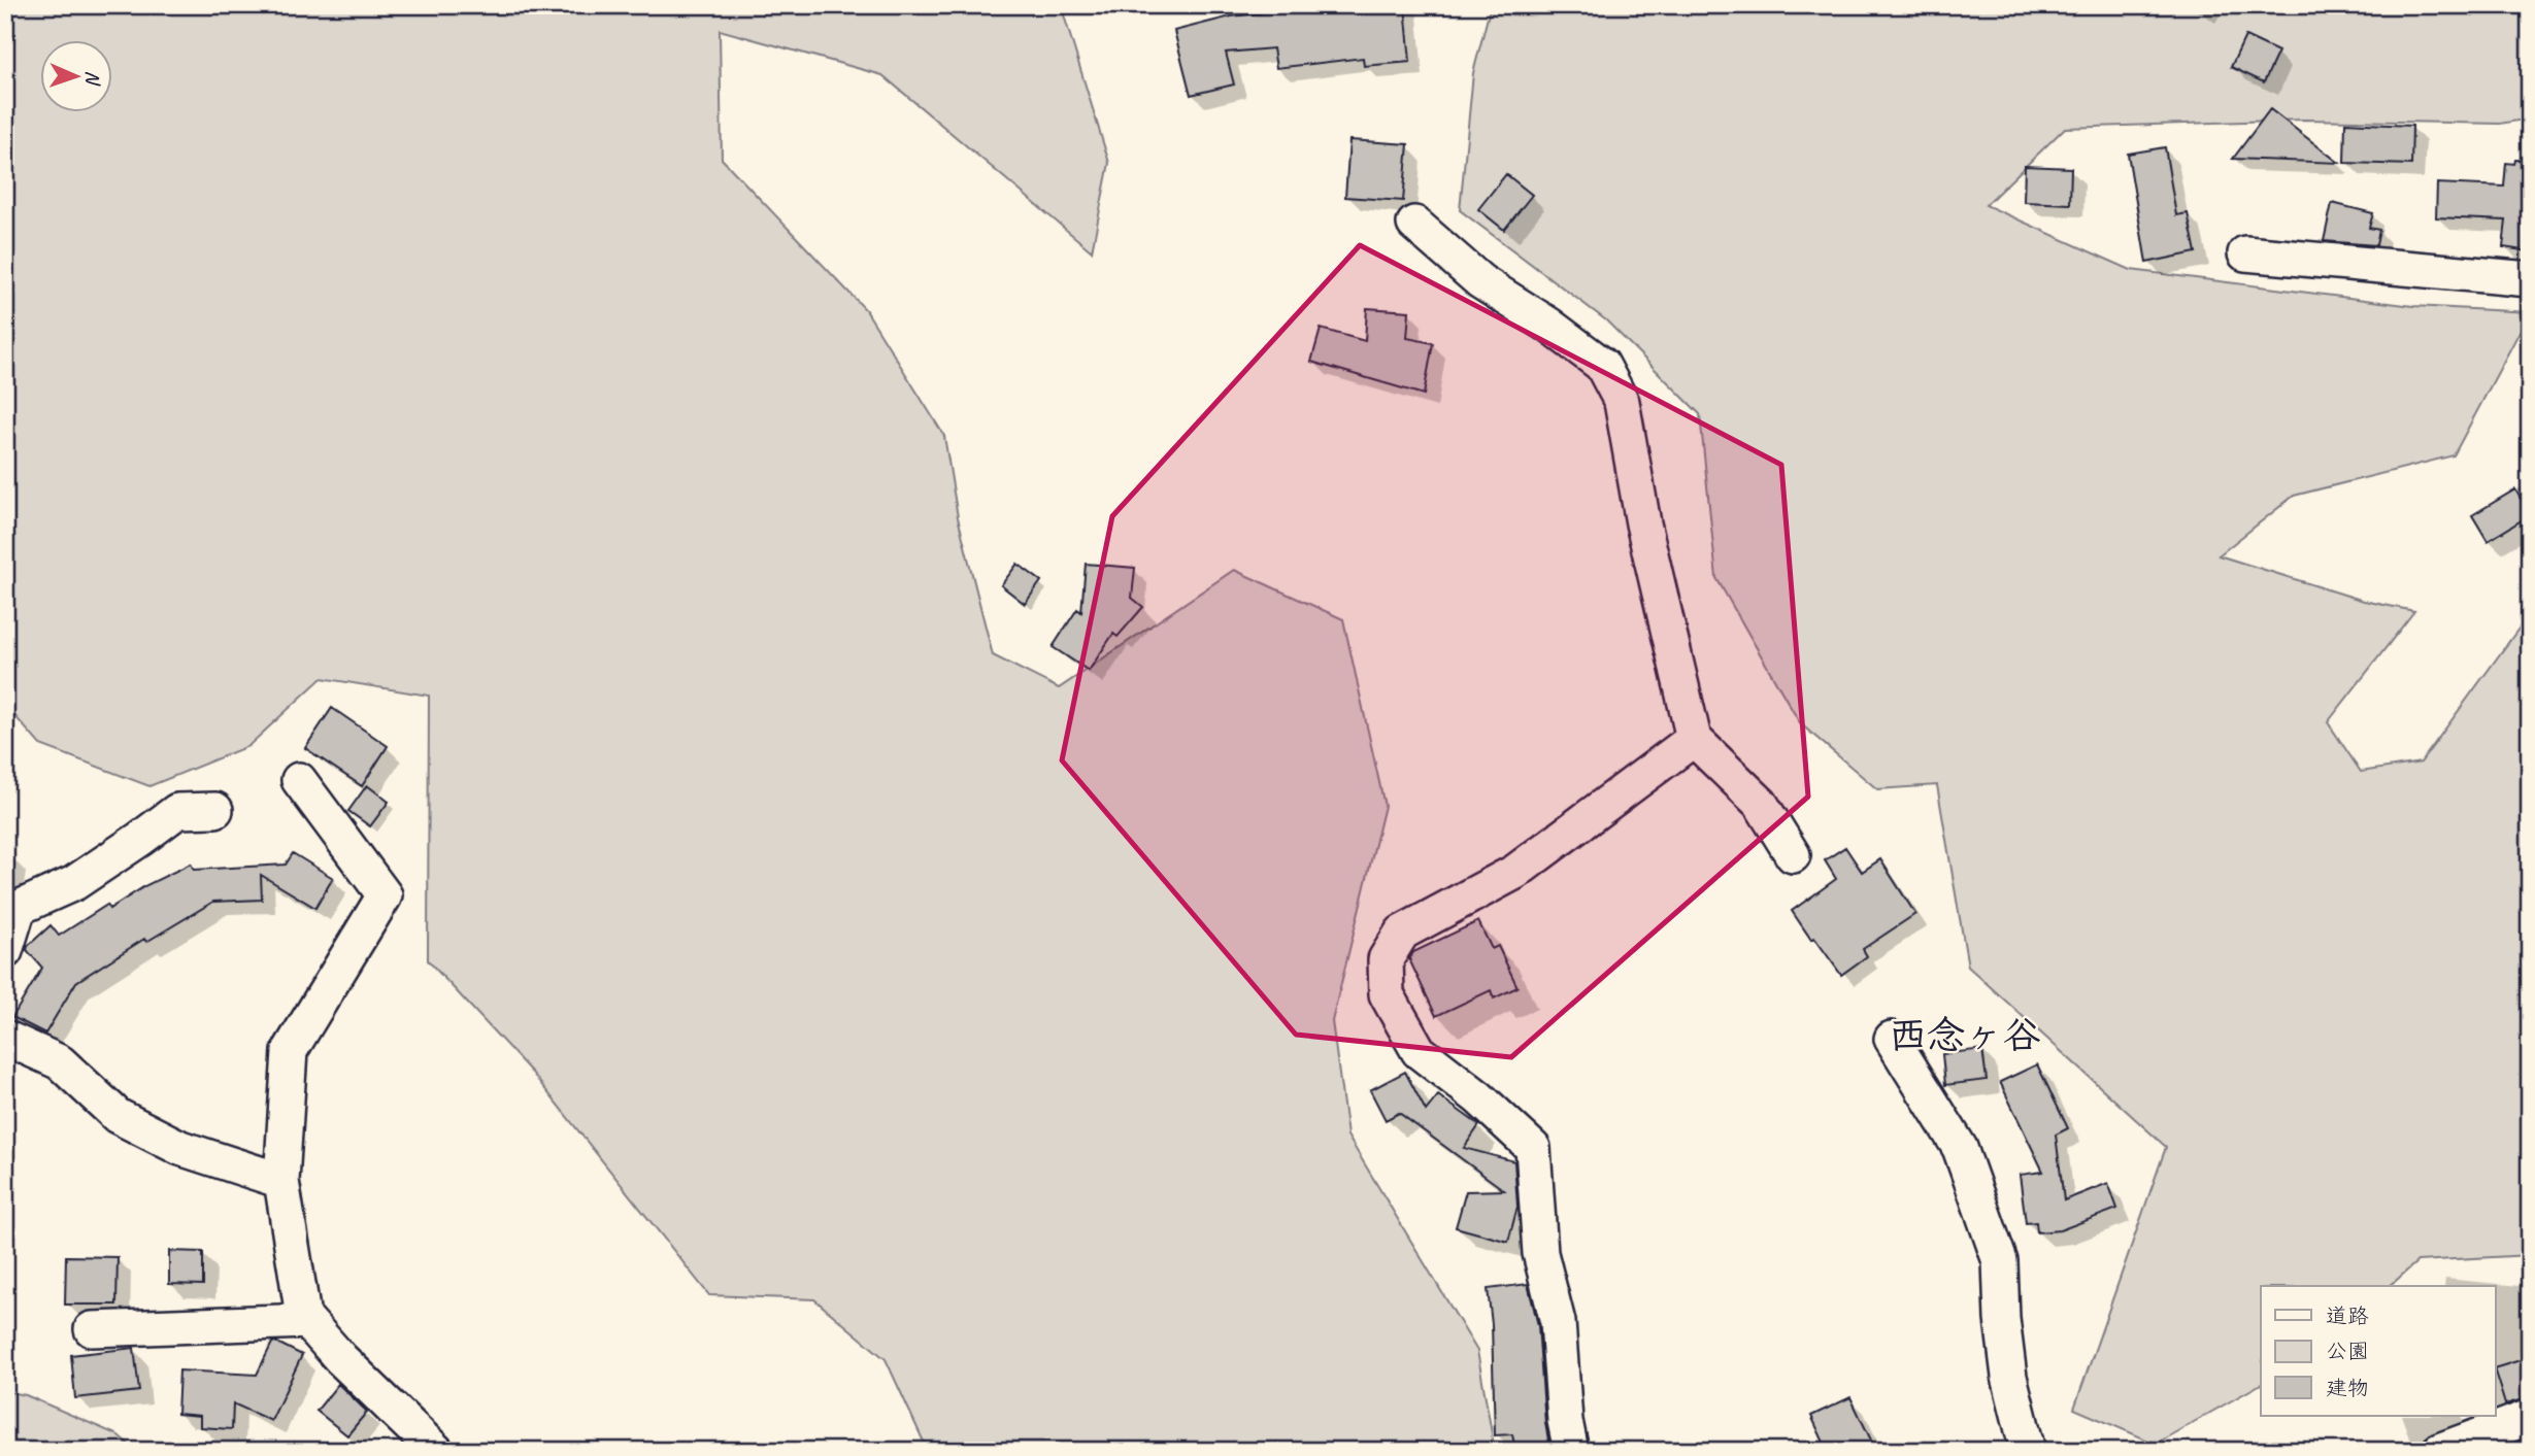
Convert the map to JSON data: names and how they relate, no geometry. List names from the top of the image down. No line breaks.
{"districts":["西念ヶ谷"],"legend":["道路","公園","建物"],"north":"right"}
